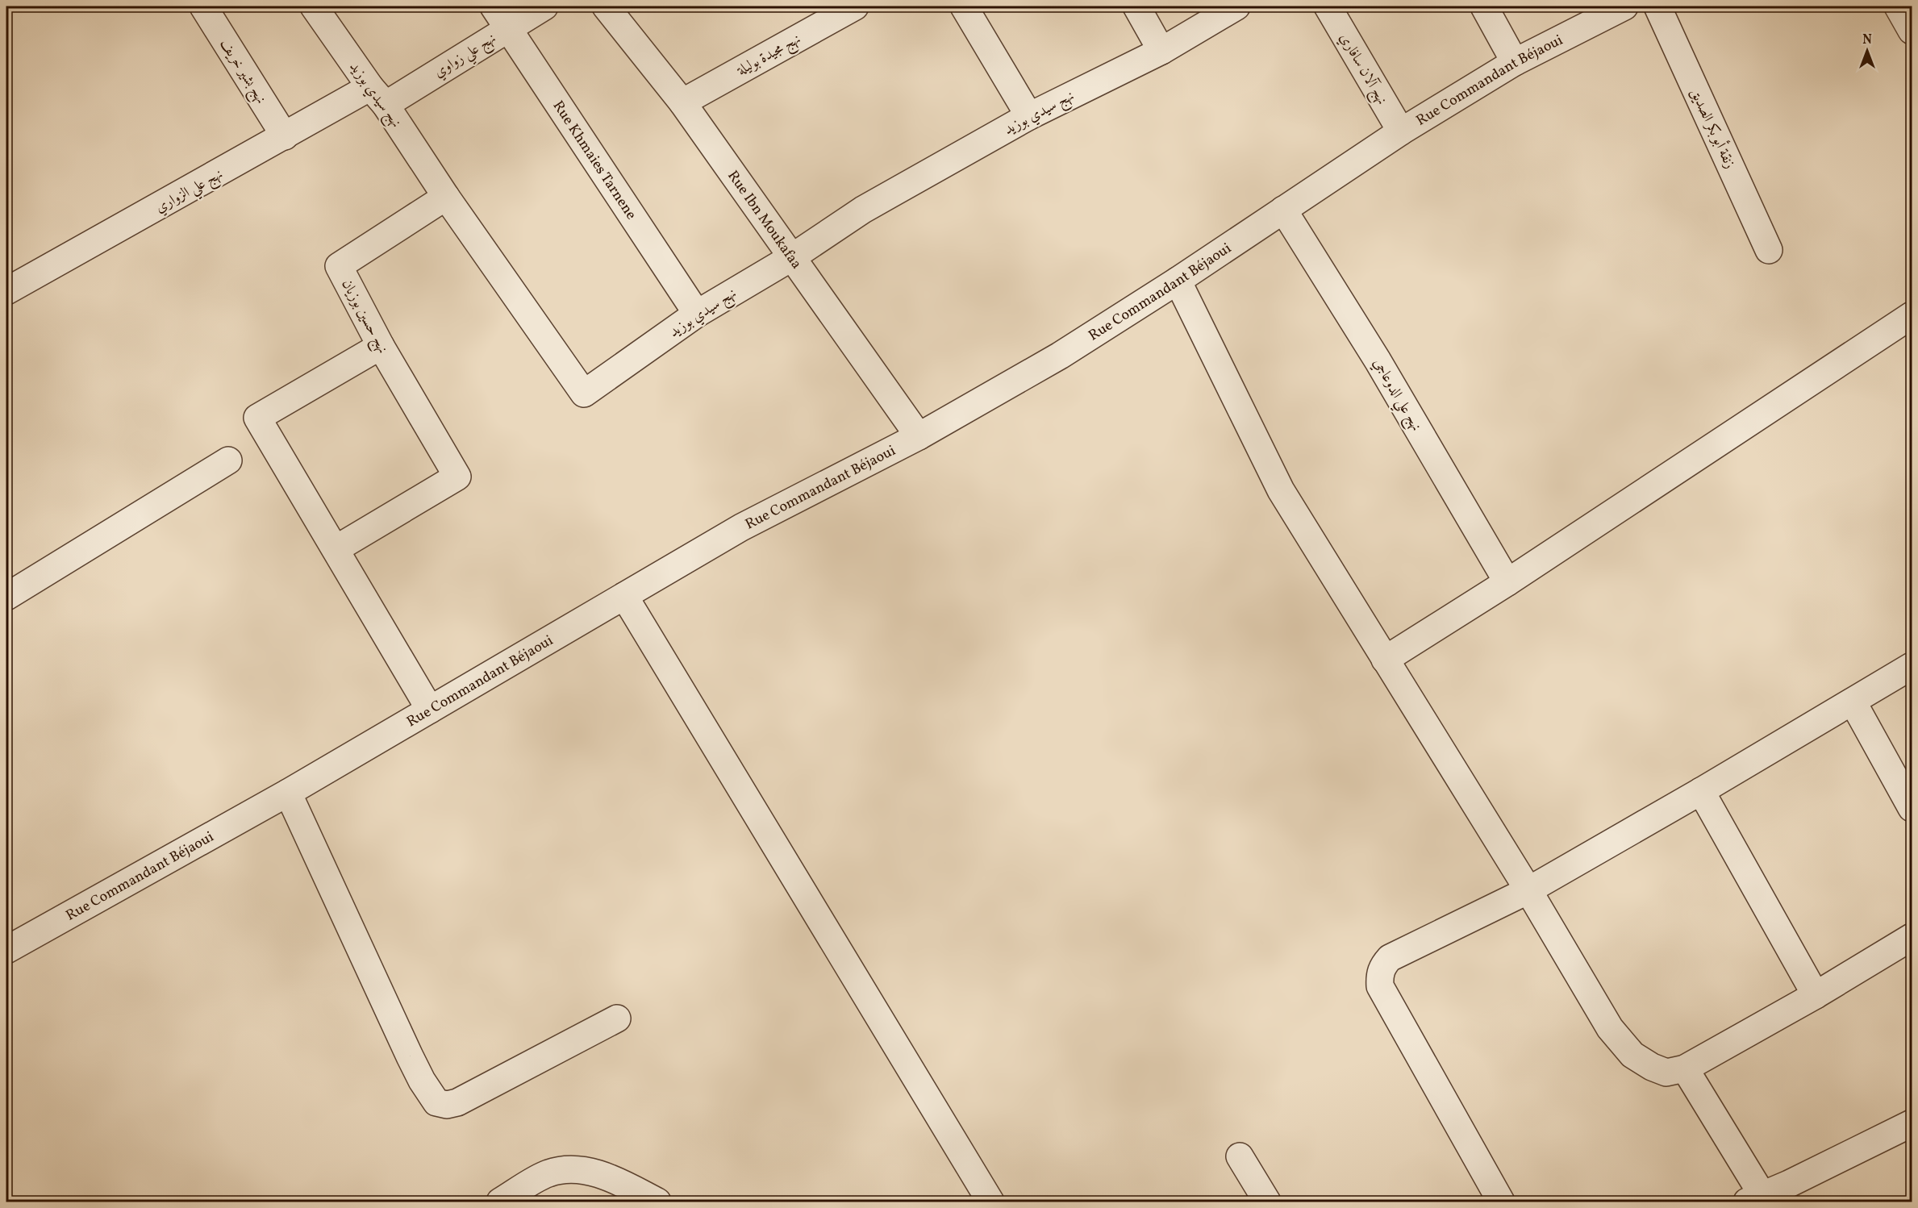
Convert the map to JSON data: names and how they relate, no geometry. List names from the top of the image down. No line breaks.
{"streets":{"street":["نهج مجيدة بوليلة","نهج علي زواوي","نهج آلان سافاري","نهج بشير خريف","Rue Commandant Béjaoui","نهج سيدي بوزيد","زنقة أبو بكر الصديق","Rue Khmaies Tarnene","نهج علي الزواري","Rue Ibn Moukafaa","نهج حسين بوزيان","نهج علي الدوعاجي"]},"crossings":[["نهج مجيدة بوليلة","Rue Ibn Moukafaa"],["نهج علي زواوي","نهج سيدي بوزيد"],["نهج علي زواوي","Rue Khmaies Tarnene"],["نهج علي زواوي","نهج علي الزواري"],["نهج آلان سافاري","Rue Commandant Béjaoui"],["نهج بشير خريف","نهج علي الزواري"],["Rue Commandant Béjaoui","Rue Ibn Moukafaa"],["Rue Commandant Béjaoui","نهج علي الدوعاجي"],["نهج سيدي بوزيد","Rue Khmaies Tarnene"],["نهج سيدي بوزيد","نهج علي الزواري"],["نهج سيدي بوزيد","Rue Ibn Moukafaa"],["نهج سيدي بوزيد","نهج حسين بوزيان"]],"north":"top"}
